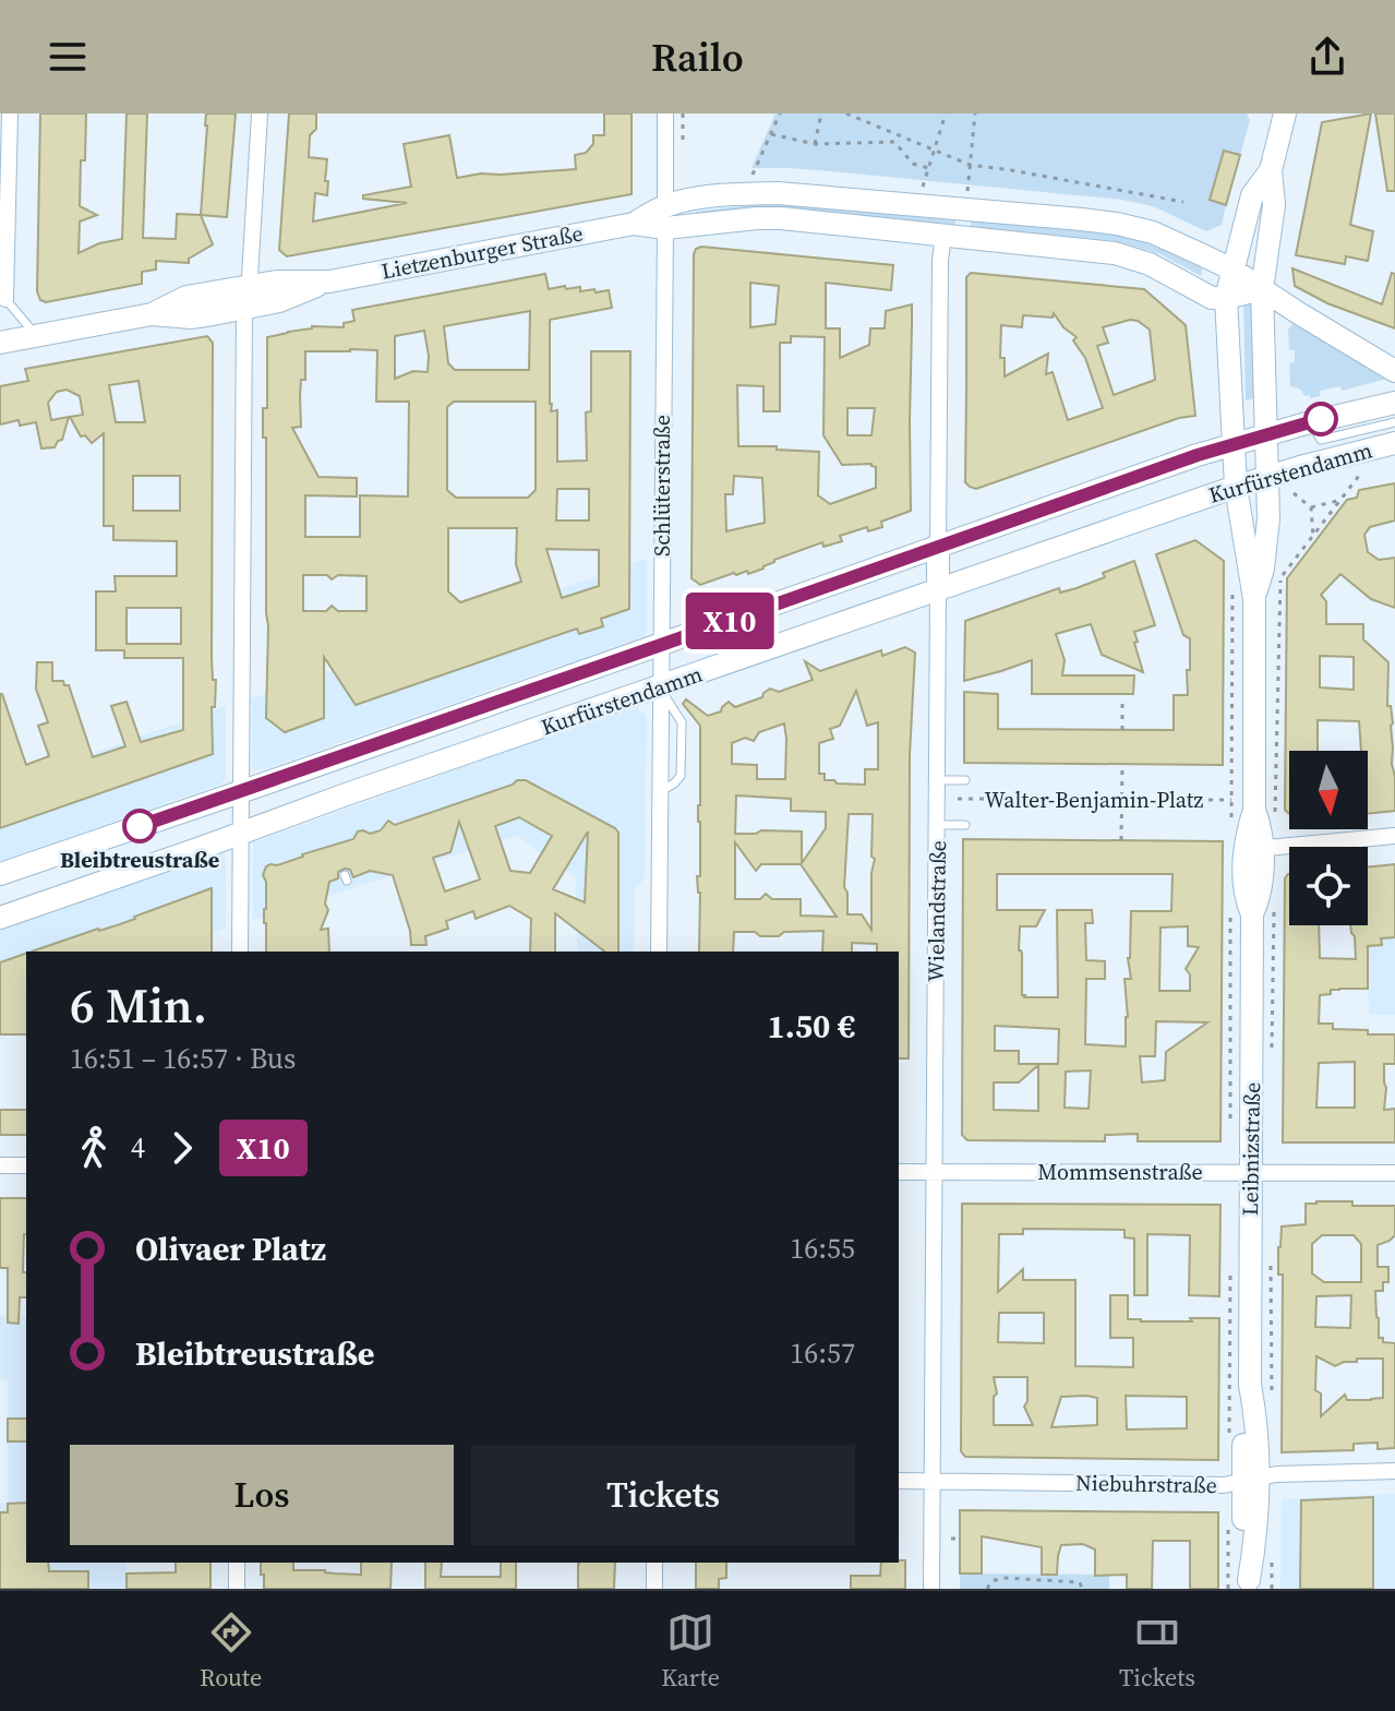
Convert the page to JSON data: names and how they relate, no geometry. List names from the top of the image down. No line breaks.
{"streets":{"main road":["Lietzenburger Straße","Kurfürstendamm","Wielandstraße","Leibnizstraße"],"street":["Schlüterstraße","Mommsenstraße","Niebuhrstraße"],"lane":["Walter-Benjamin-Platz"]},"crossings":[["Lietzenburger Straße","Schlüterstraße"],["Kurfürstendamm","Schlüterstraße"],["Kurfürstendamm","Wielandstraße"],["Kurfürstendamm","Leibnizstraße"],["Walter-Benjamin-Platz","Wielandstraße"],["Wielandstraße","Mommsenstraße"],["Wielandstraße","Niebuhrstraße"],["Leibnizstraße","Mommsenstraße"],["Leibnizstraße","Niebuhrstraße"]],"places":["Bleibtreustraße"],"lines":["bus line X10"],"north":"bottom","page":{"header":"Railo","on_map":"X10","heading":["6 Min.","16:51 – 16:57 · Bus","1.50 €"],"legs":["4","X10"],"list":[{"name":"Olivaer Platz","value":"16:55"},{"name":"Bleibtreustraße","value":"16:57"}],"buttons":["Los","Tickets"],"tabs":["Route","Karte","Tickets"]}}
